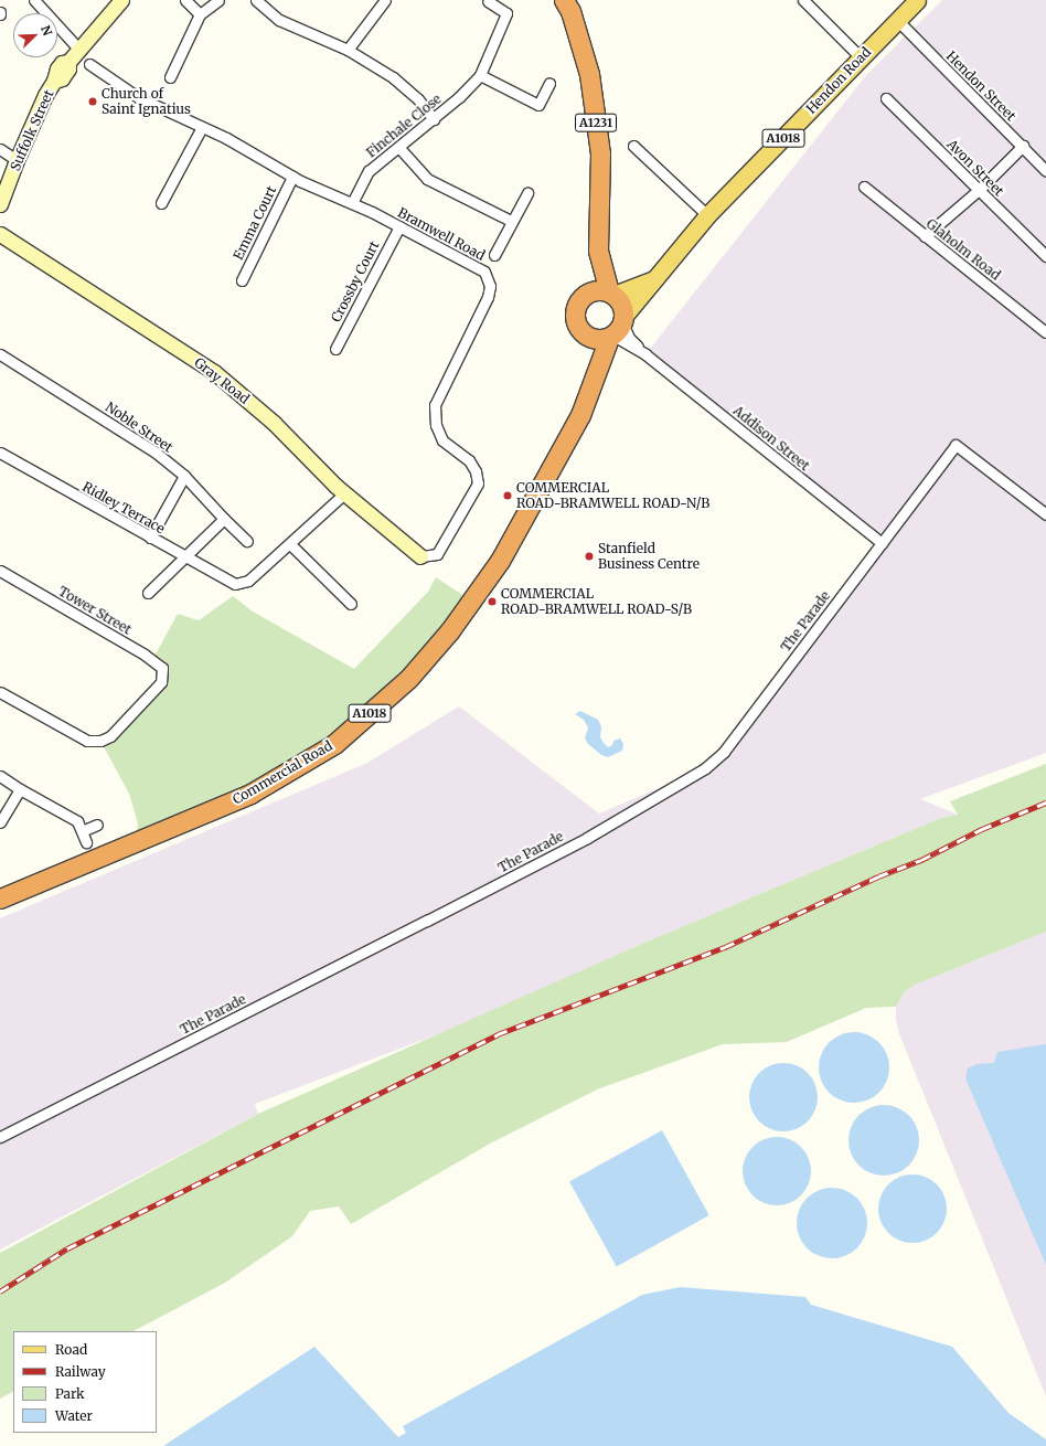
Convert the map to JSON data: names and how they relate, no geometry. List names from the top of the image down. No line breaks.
{"streets":{"highway":["A1231","A1018","Commercial Road"],"main road":["Hendon Road"],"street":["Hendon Street","Finchale Close","Suffolk Street","Avon Street","Emma Court","Bramwell Road","Glaholm Road","Crossby Court","Gray Road","Noble Street","Addison Street","Ridley Terrace","Tower Street","The Parade"]},"crossings":[["Hendon Road","Hendon Street"],["Hendon Road","A1231"],["Hendon Road","Commercial Road"],["A1231","Commercial Road"],["Finchale Close","Bramwell Road"],["Emma Court","Bramwell Road"],["Bramwell Road","Crossby Court"],["Bramwell Road","Gray Road"],["Addison Street","The Parade"]],"places":["Church of Saint Ignatius","COMMERCIAL ROAD-BRAMWELL ROAD-N/B","Stanfield Business Centre","COMMERCIAL ROAD-BRAMWELL ROAD-S/B"],"legend":["Road","Railway","Park","Water"],"north":"top right"}
